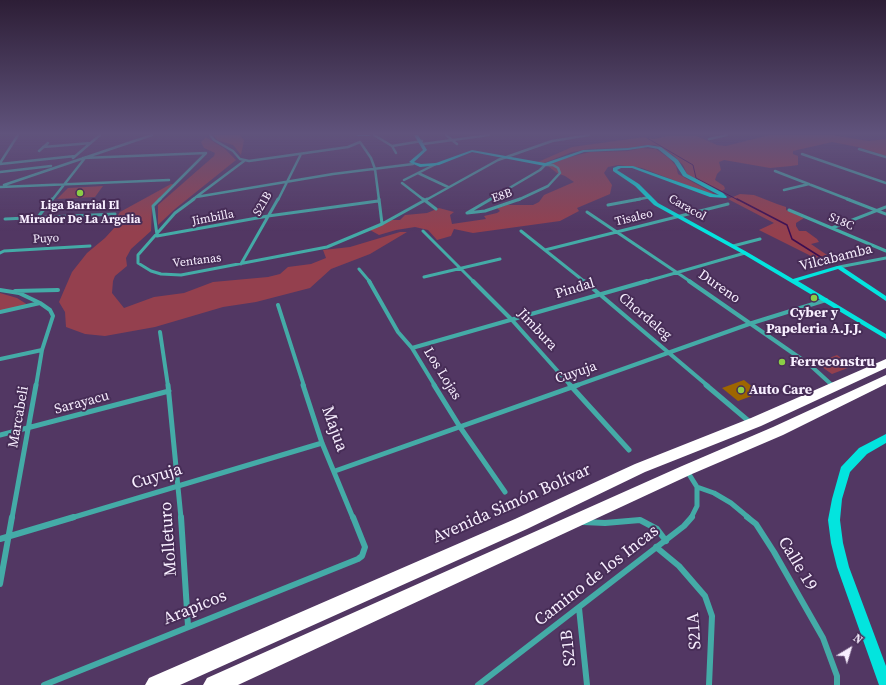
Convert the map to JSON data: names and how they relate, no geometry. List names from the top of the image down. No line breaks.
{"streets":{"highway":["Avenida Simón Bolívar"],"street":["E8B","S21B","Caracol","Jimbilla","Tisaleo","S18C","Puyo","Vilcabamba","Ventanas","Dureno","Pindal","Chordeleg","Jimbura","Cuyuja","Los Lojas","Sarayacu","Marcabeli","Majua","Molleturo","Calle 19","Camino de los Incas","Arapicos","S21A"]},"crossings":[["S21B","Jimbilla"],["S21B","Ventanas"],["S21B","Camino de los Incas"],["Caracol","Tisaleo"],["Caracol","Vilcabamba"],["Caracol","Pindal"],["Caracol","Cuyuja"],["Jimbilla","Ventanas"],["Tisaleo","Dureno"],["Tisaleo","Chordeleg"],["Dureno","Pindal"],["Dureno","Cuyuja"],["Dureno","Avenida Simón Bolívar"],["Pindal","Chordeleg"],["Pindal","Jimbura"],["Pindal","Los Lojas"],["Chordeleg","Cuyuja"],["Chordeleg","Avenida Simón Bolívar"],["Jimbura","Cuyuja"],["Cuyuja","Los Lojas"],["Cuyuja","Marcabeli"],["Cuyuja","Majua"],["Cuyuja","Molleturo"],["Sarayacu","Marcabeli"],["Sarayacu","Molleturo"],["Majua","Arapicos"],["Molleturo","Arapicos"],["Calle 19","Camino de los Incas"],["Camino de los Incas","S21A"]],"places":["Liga Barrial El Mirador De La Argelia","Cyber y Papeleria A.J.J.","Ferreconstru","Auto Care"],"north":"top right"}
